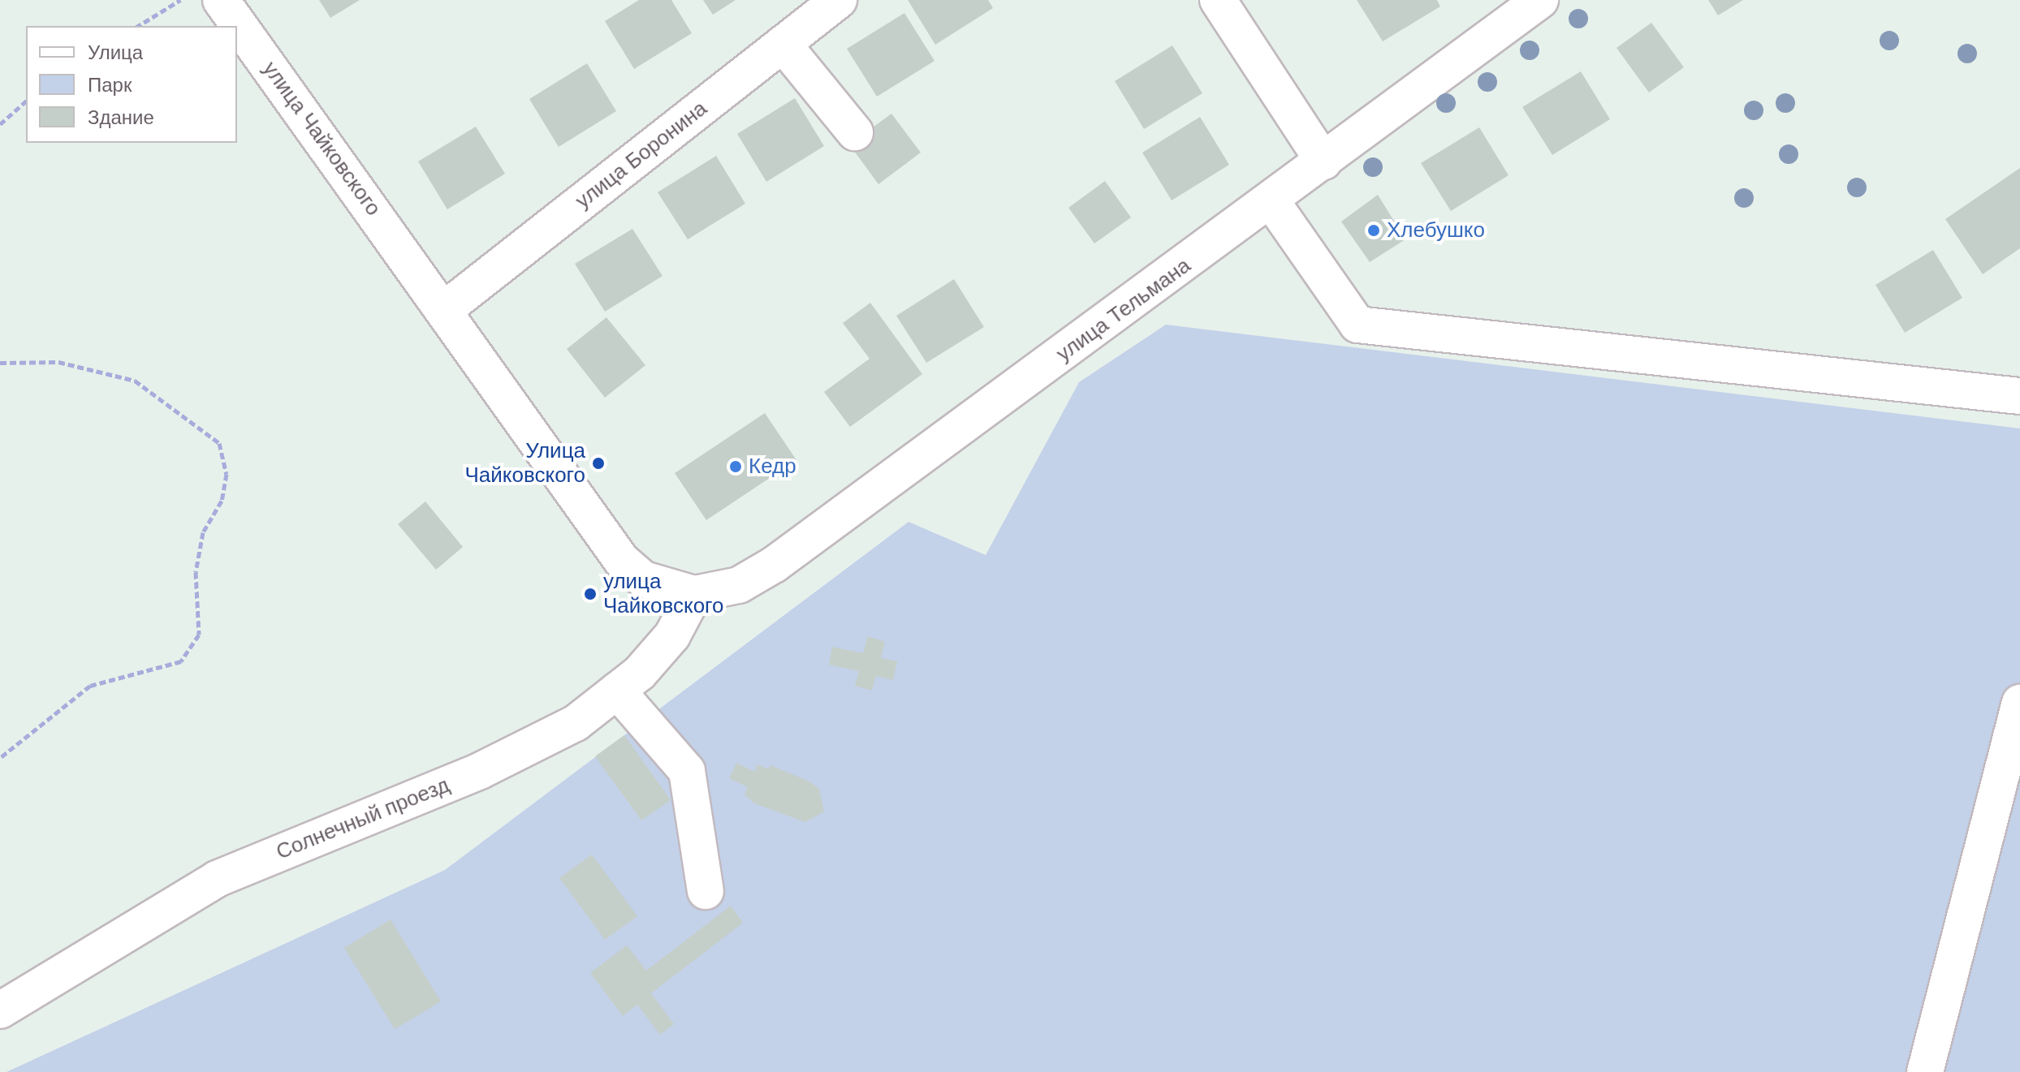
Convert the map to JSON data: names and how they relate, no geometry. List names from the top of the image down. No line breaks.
{"streets":{"street":["улица Чайковского","улица Боронина","улица Тельмана","Солнечный проезд"]},"crossings":[["улица Чайковского","улица Боронина"],["улица Чайковского","улица Тельмана"],["улица Чайковского","Солнечный проезд"],["улица Тельмана","Солнечный проезд"]],"places":["Хлебушко","Улица Чайковского","Кедр","улица Чайковского"],"legend":["Улица","Парк","Здание"]}
